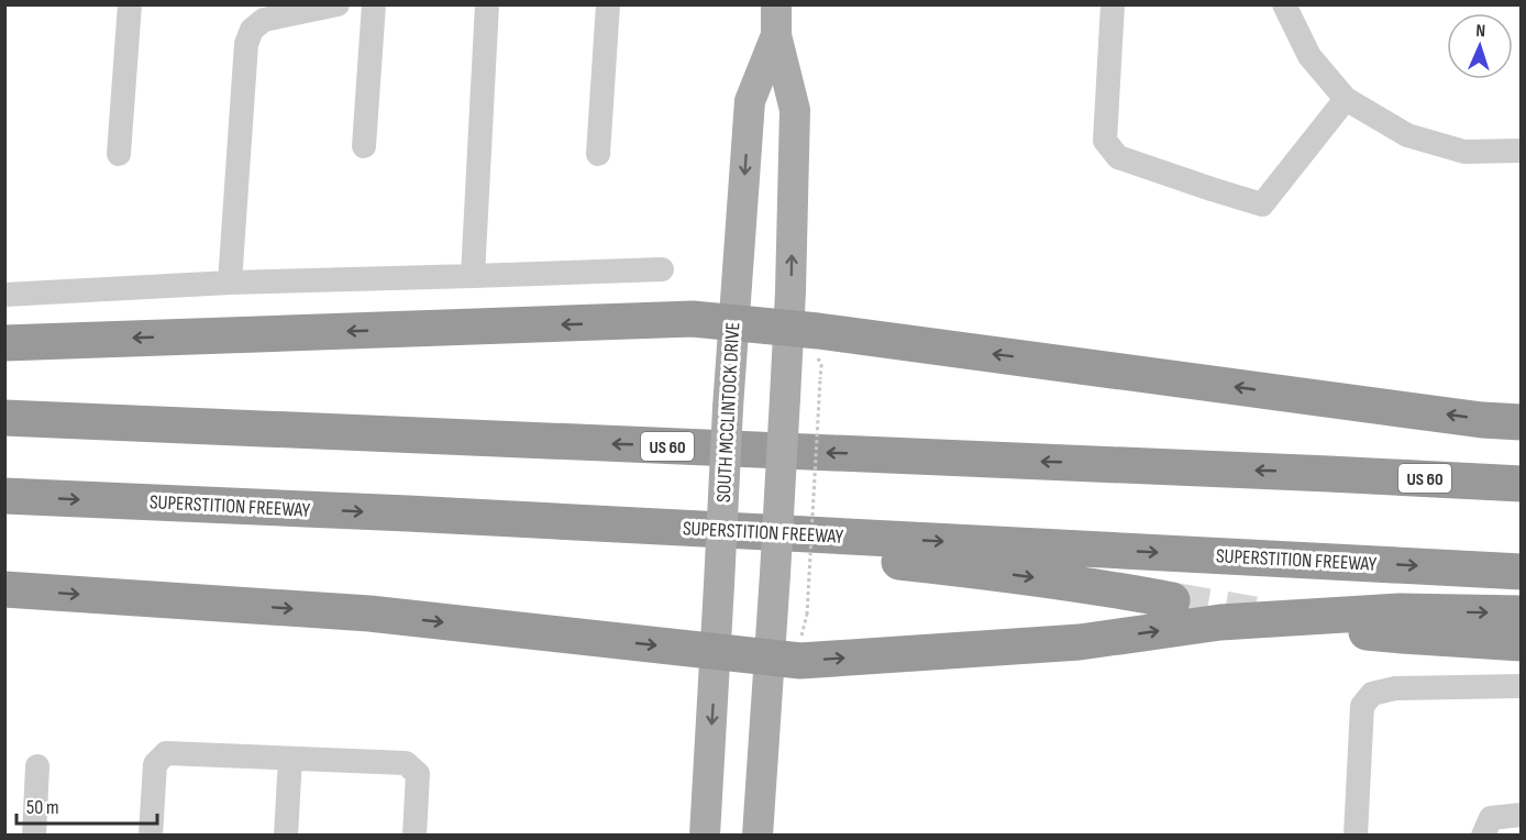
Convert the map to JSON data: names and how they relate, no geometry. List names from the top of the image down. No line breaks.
{"streets":{"highway":["US 60","SUPERSTITION FREEWAY"],"main road":["SOUTH MCCLINTOCK DRIVE"]},"scale_bar":"50 m","north":"top"}
